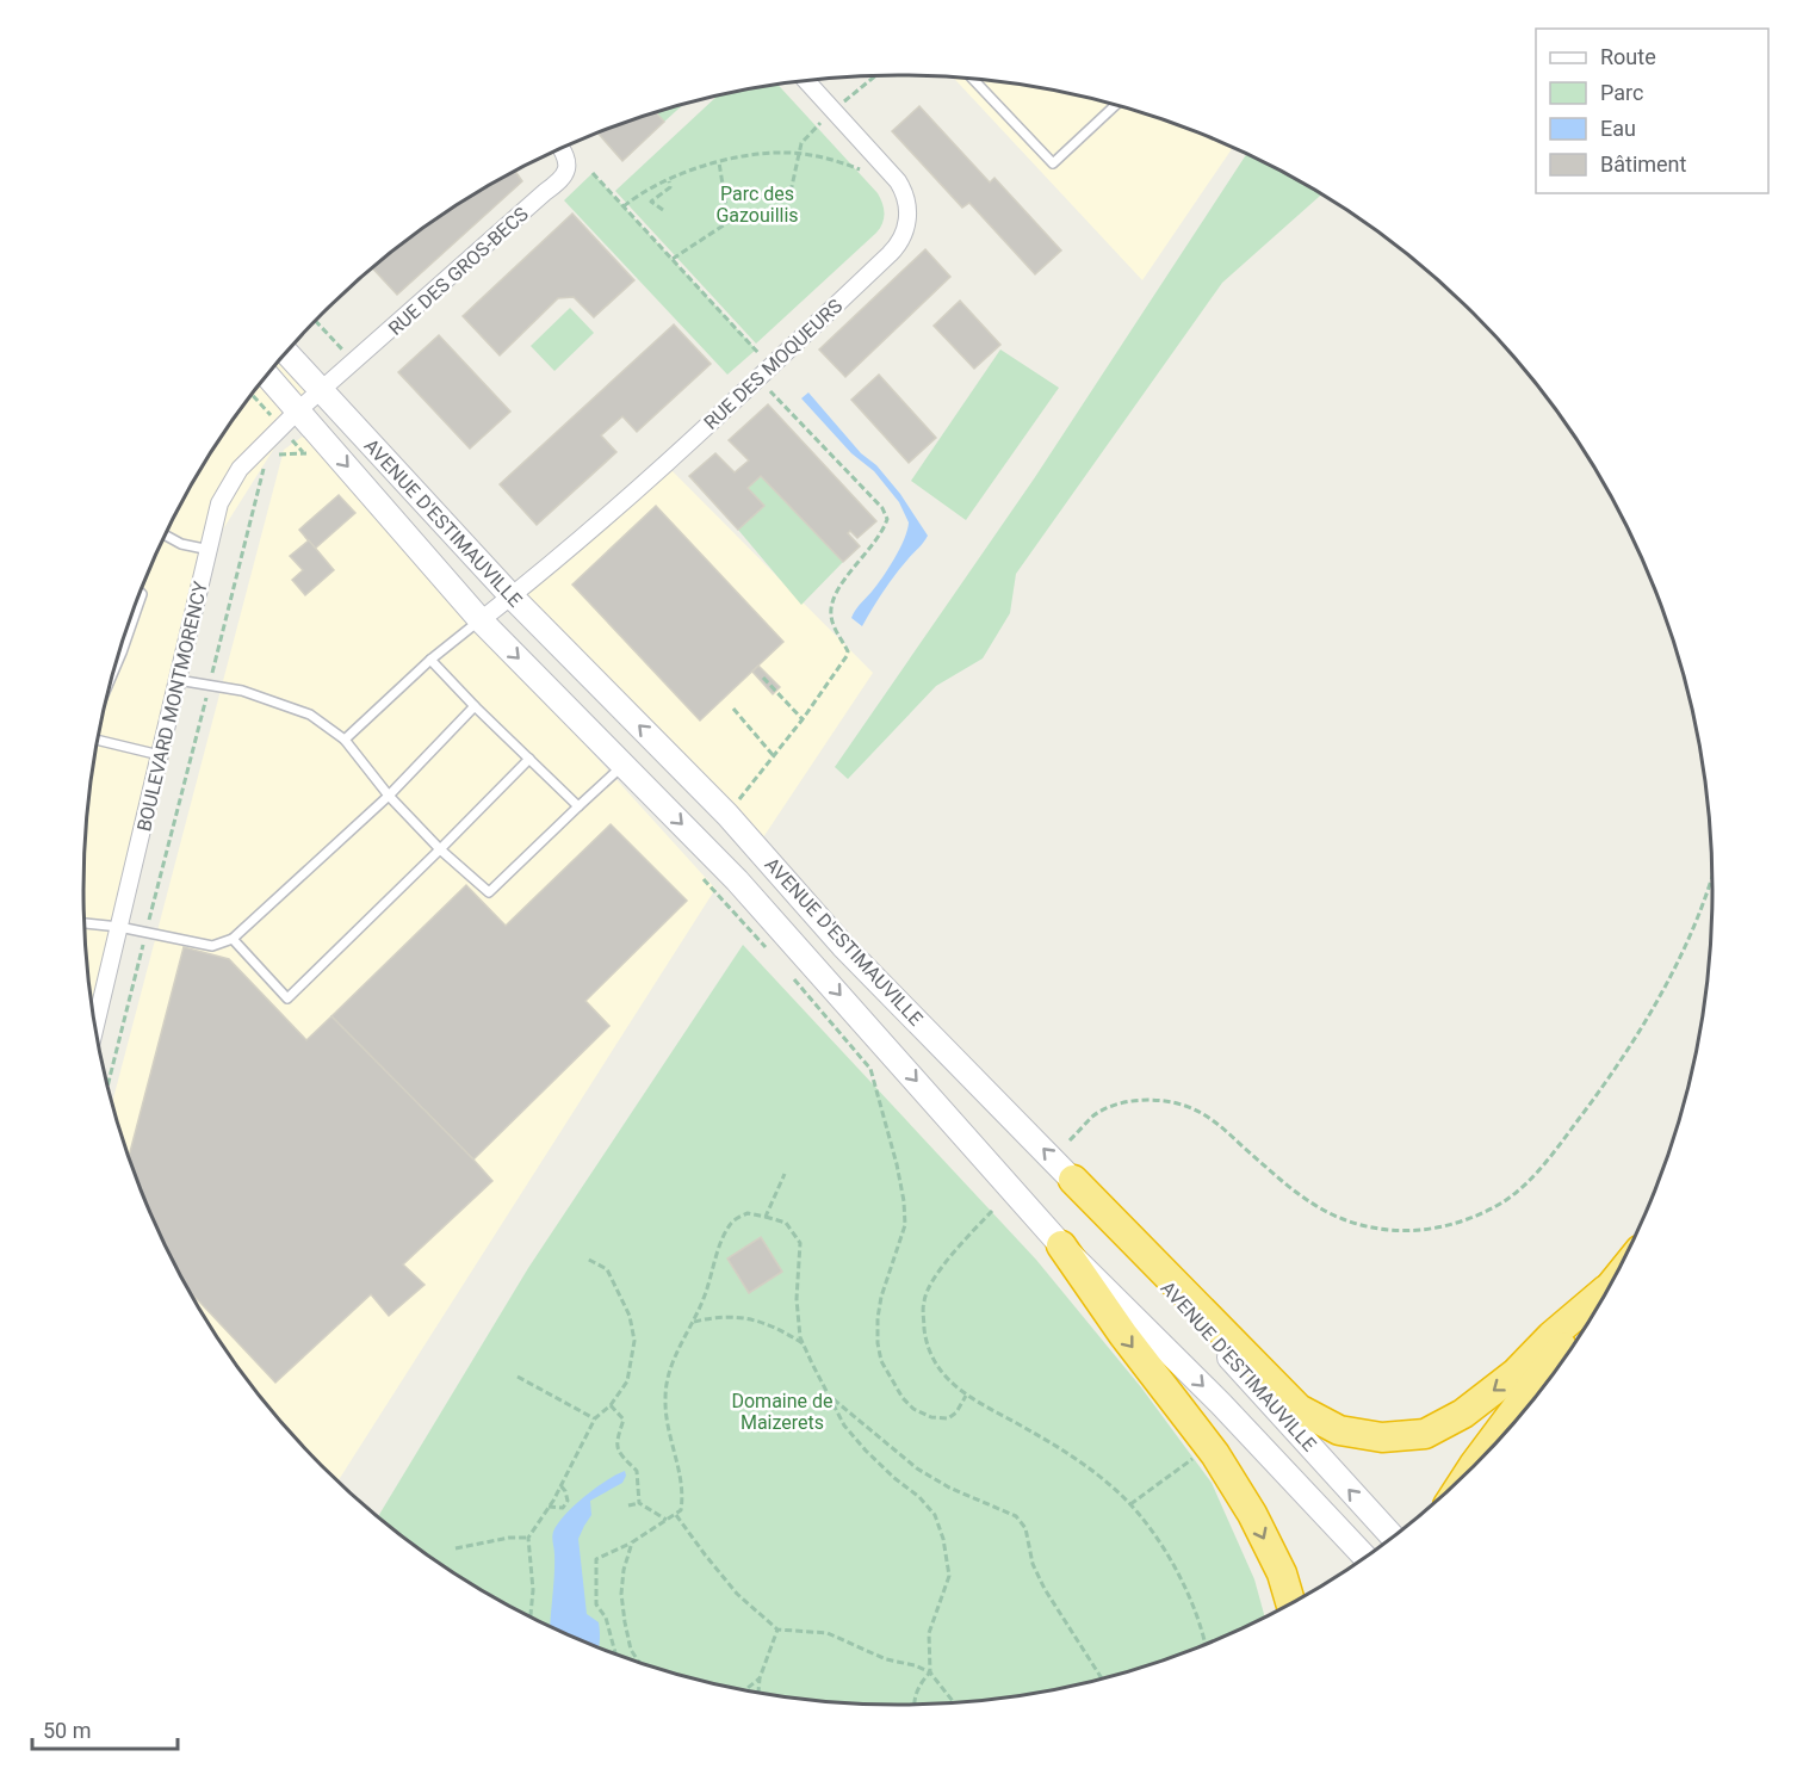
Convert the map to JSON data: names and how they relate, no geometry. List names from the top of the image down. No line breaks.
{"streets":{"main road":["AVENUE D'ESTIMAUVILLE"],"street":["RUE DES GROS-BECS","RUE DES MOQUEURS","BOULEVARD MONTMORENCY"]},"crossings":[["RUE DES GROS-BECS","AVENUE D'ESTIMAUVILLE"],["RUE DES GROS-BECS","BOULEVARD MONTMORENCY"],["RUE DES MOQUEURS","AVENUE D'ESTIMAUVILLE"],["AVENUE D'ESTIMAUVILLE","BOULEVARD MONTMORENCY"]],"parks":["Parc des Gazouillis","Domaine de Maizerets"],"legend":["Route","Parc","Eau","Bâtiment"],"scale_bar":"50 m"}
